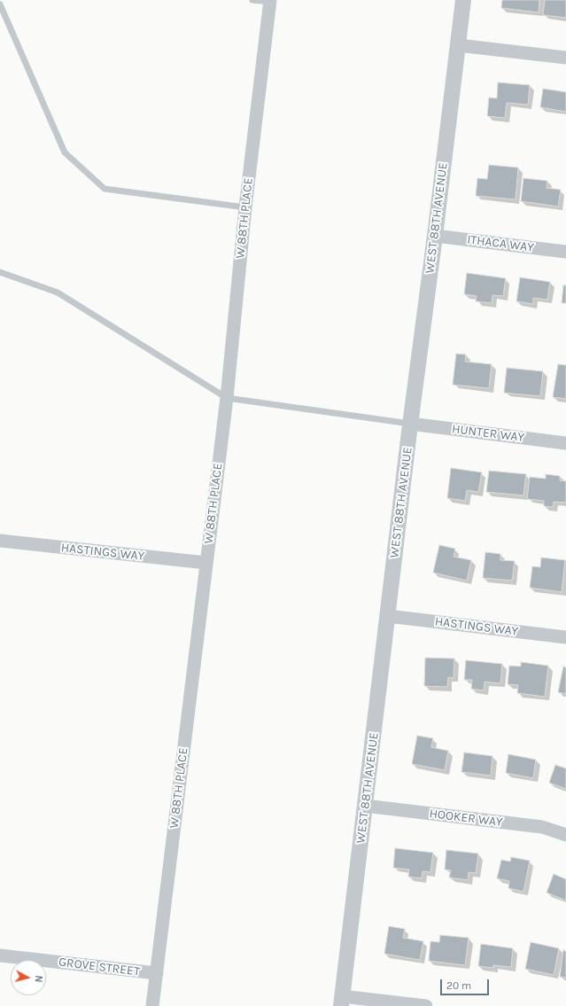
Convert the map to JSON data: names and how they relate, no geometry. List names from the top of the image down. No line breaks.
{"streets":{"street":["W 88TH PLACE","WEST 88TH AVENUE","ITHACA WAY","HUNTER WAY","HASTINGS WAY","HOOKER WAY","GROVE STREET"]},"crossings":[["W 88TH PLACE","HASTINGS WAY"],["W 88TH PLACE","GROVE STREET"],["WEST 88TH AVENUE","ITHACA WAY"],["WEST 88TH AVENUE","HUNTER WAY"],["WEST 88TH AVENUE","HASTINGS WAY"],["WEST 88TH AVENUE","HOOKER WAY"]],"scale_bar":"20 m","north":"right"}
